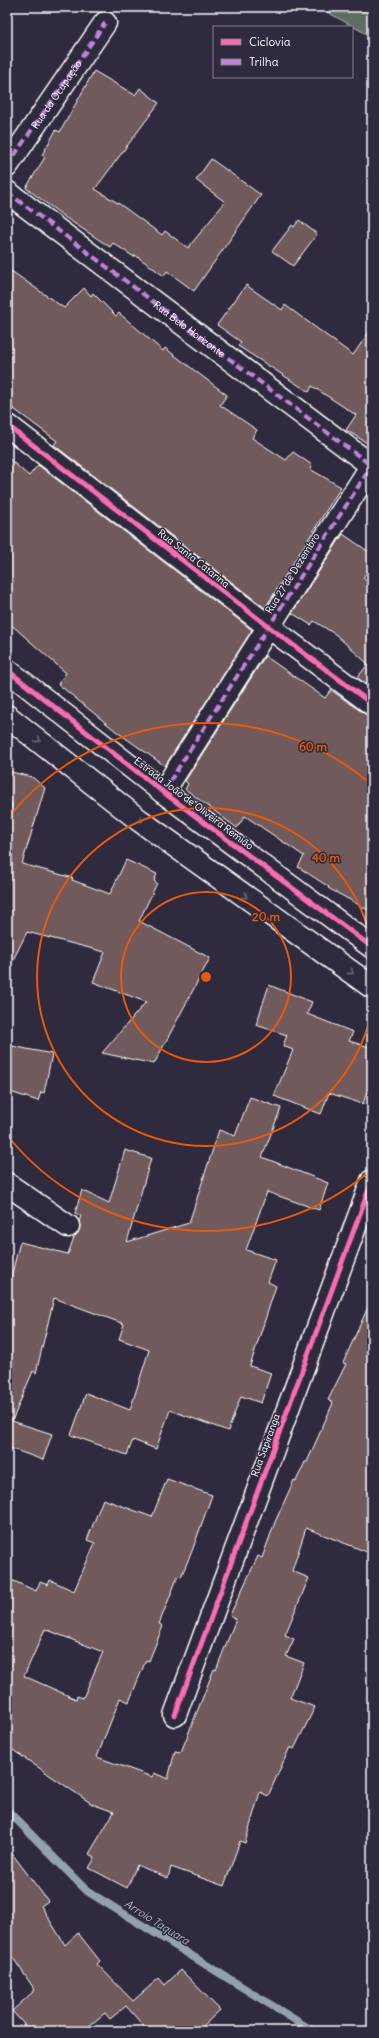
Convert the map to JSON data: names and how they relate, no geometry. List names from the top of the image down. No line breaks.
{"streets":{"street":["Rua da Ocupação","Rua Belo Horizonte","Rua Santa Catarina","Rua 27 de Dezembro","Estrada João de Oliveira Remião","Rua Sapiranga"]},"crossings":[["Rua Belo Horizonte","Rua 27 de Dezembro"],["Rua Santa Catarina","Rua 27 de Dezembro"],["Rua 27 de Dezembro","Estrada João de Oliveira Remião"]],"water":["Arroio Taquara"],"legend":["Ciclovia","Trilha"],"rings":["60 m","40 m","20 m"]}
